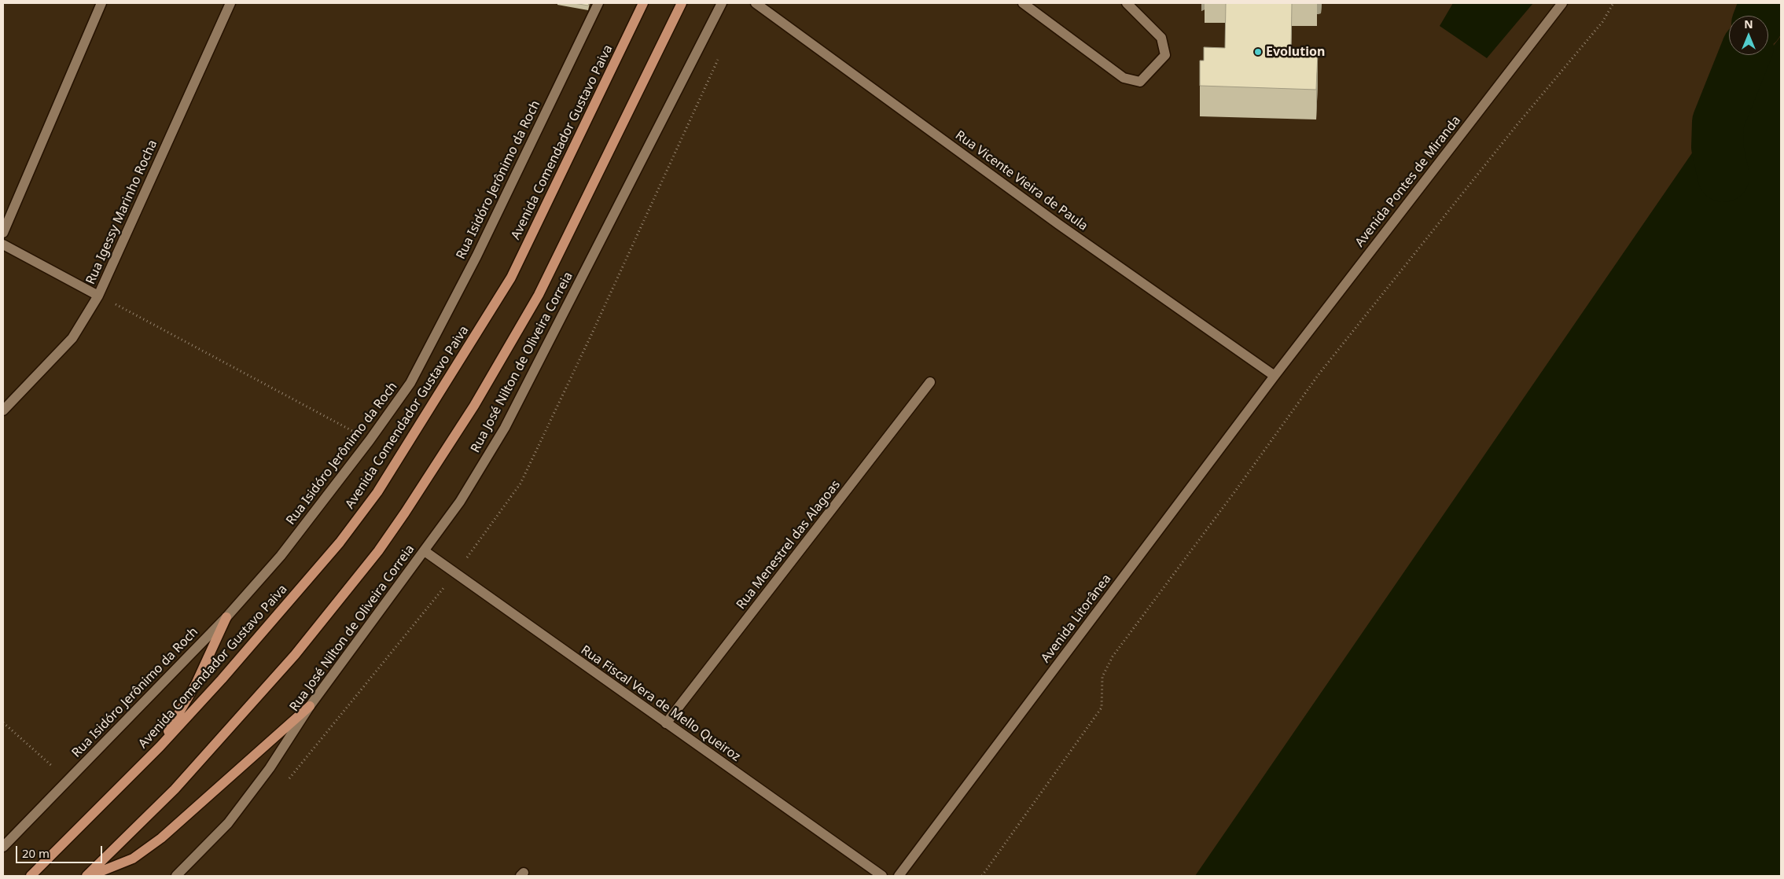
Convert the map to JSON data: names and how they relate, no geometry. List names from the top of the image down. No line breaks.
{"streets":{"main road":["Avenida Comendador Gustavo Paiva"],"street":["Rua Isidóro Jerônimo da Roch","Rua Vicente Vieira de Paula","Avenida Pontes de Miranda","Rua Igessy Marinho Rocha","Rua José Nilton de Oliveira Correia","Rua Menestrel das Alagoas","Avenida Litorânea","Rua Fiscal Vera de Mello Queiroz"]},"crossings":[["Rua Vicente Vieira de Paula","Avenida Pontes de Miranda"],["Rua Vicente Vieira de Paula","Avenida Litorânea"],["Avenida Pontes de Miranda","Avenida Litorânea"],["Rua José Nilton de Oliveira Correia","Rua Fiscal Vera de Mello Queiroz"],["Rua Menestrel das Alagoas","Rua Fiscal Vera de Mello Queiroz"]],"places":["Evolution"],"scale_bar":"20 m","north":"top"}
